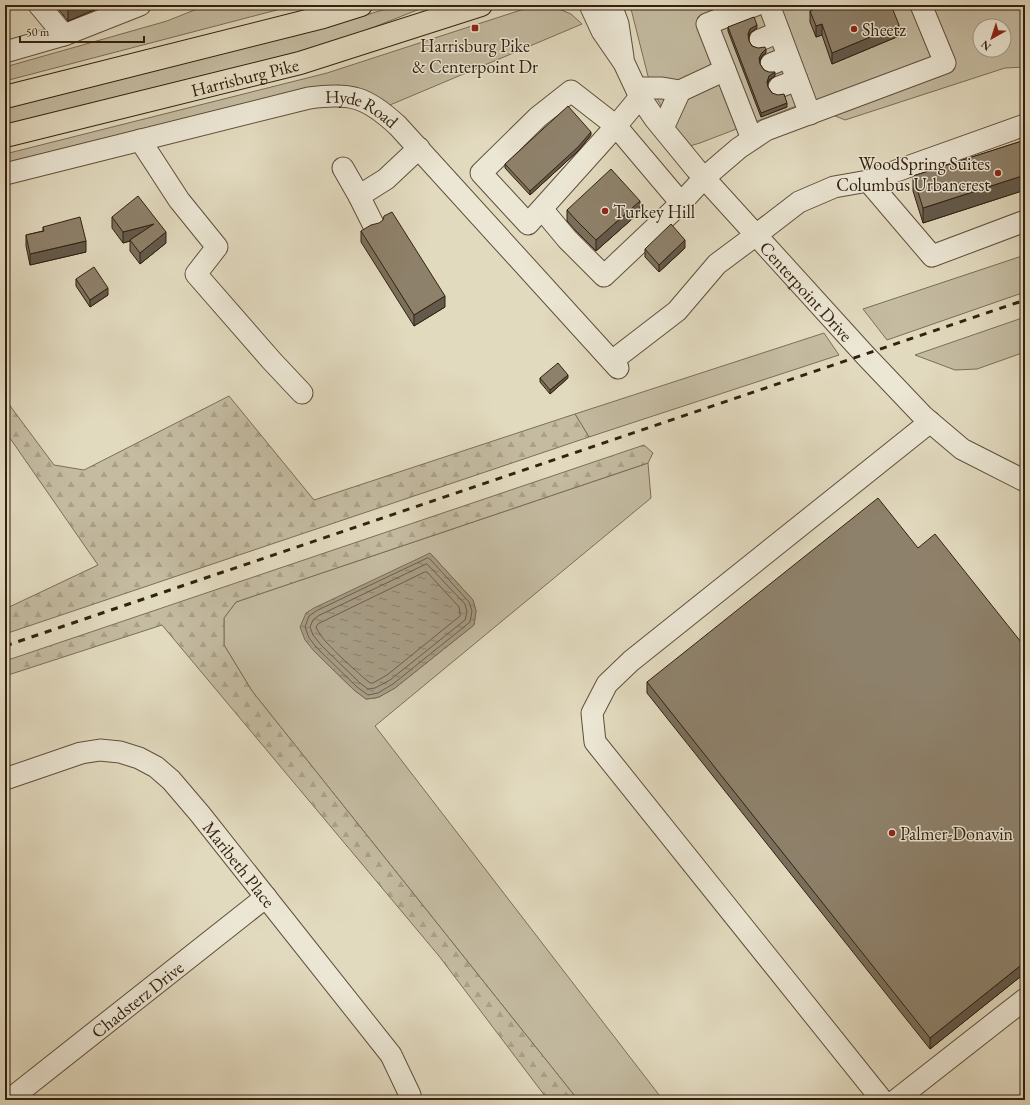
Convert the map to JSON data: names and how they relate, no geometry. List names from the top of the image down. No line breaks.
{"streets":{"main road":["Harrisburg Pike"],"street":["Hyde Road","Centerpoint Drive","Maribeth Place","Chadsterz Drive"]},"crossings":[["Hyde Road","Centerpoint Drive"],["Maribeth Place","Chadsterz Drive"]],"places":{"transit":["Harrisburg Pike & Centerpoint Dr"],"other":["Sheetz","WoodSpring Suites Columbus Urbancrest","Turkey Hill","Palmer-Donavin"]},"scale_bar":"50 m","north":"bottom left"}
